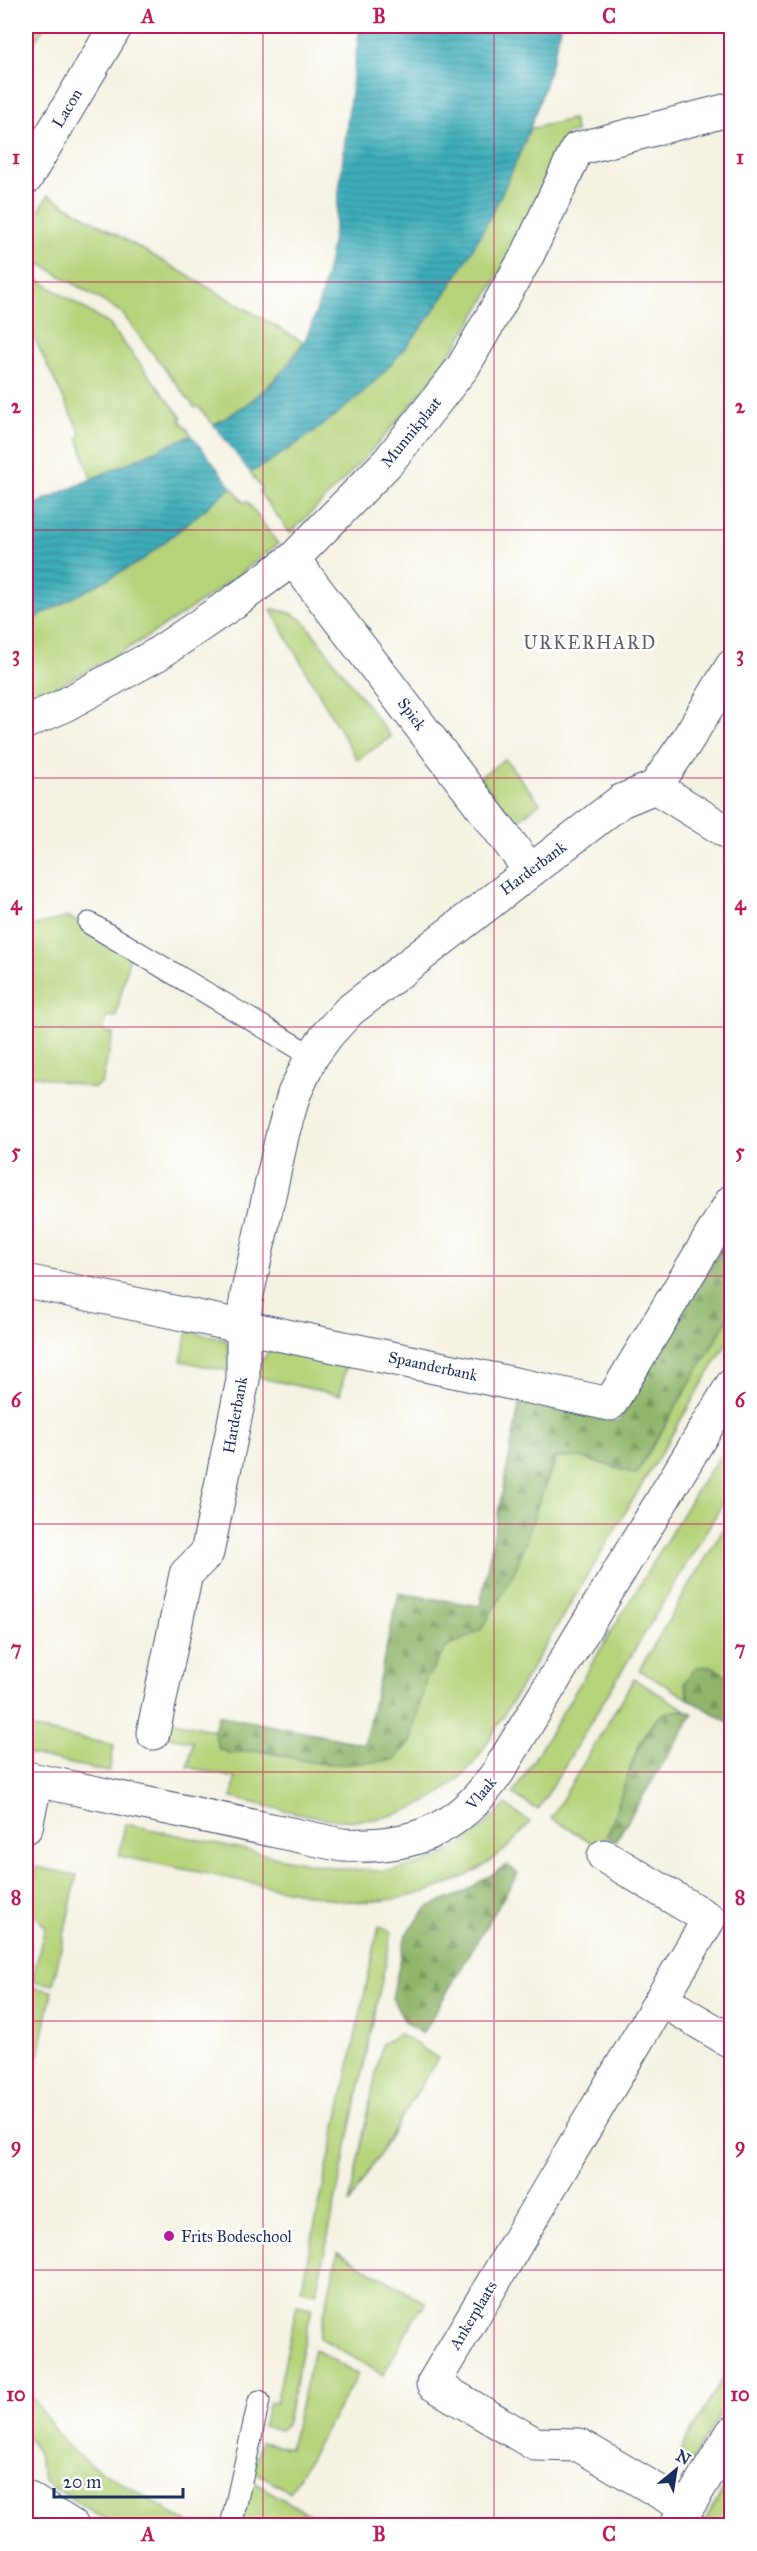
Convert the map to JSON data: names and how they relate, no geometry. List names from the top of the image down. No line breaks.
{"streets":{"street":["Lacon","Munnikplaat","Spiek","Harderbank","Spaanderbank","Vlaak","Ankerplaats"]},"crossings":[["Munnikplaat","Spiek"],["Spiek","Harderbank"],["Harderbank","Spaanderbank"]],"districts":["URKERHARD"],"places":["Frits Bodeschool"],"scale_bar":"20 m","north":"top right","grid":{"columns":["A","B","C"],"rows":["1","2","3","4","5","6","7","8","9","10"]}}
